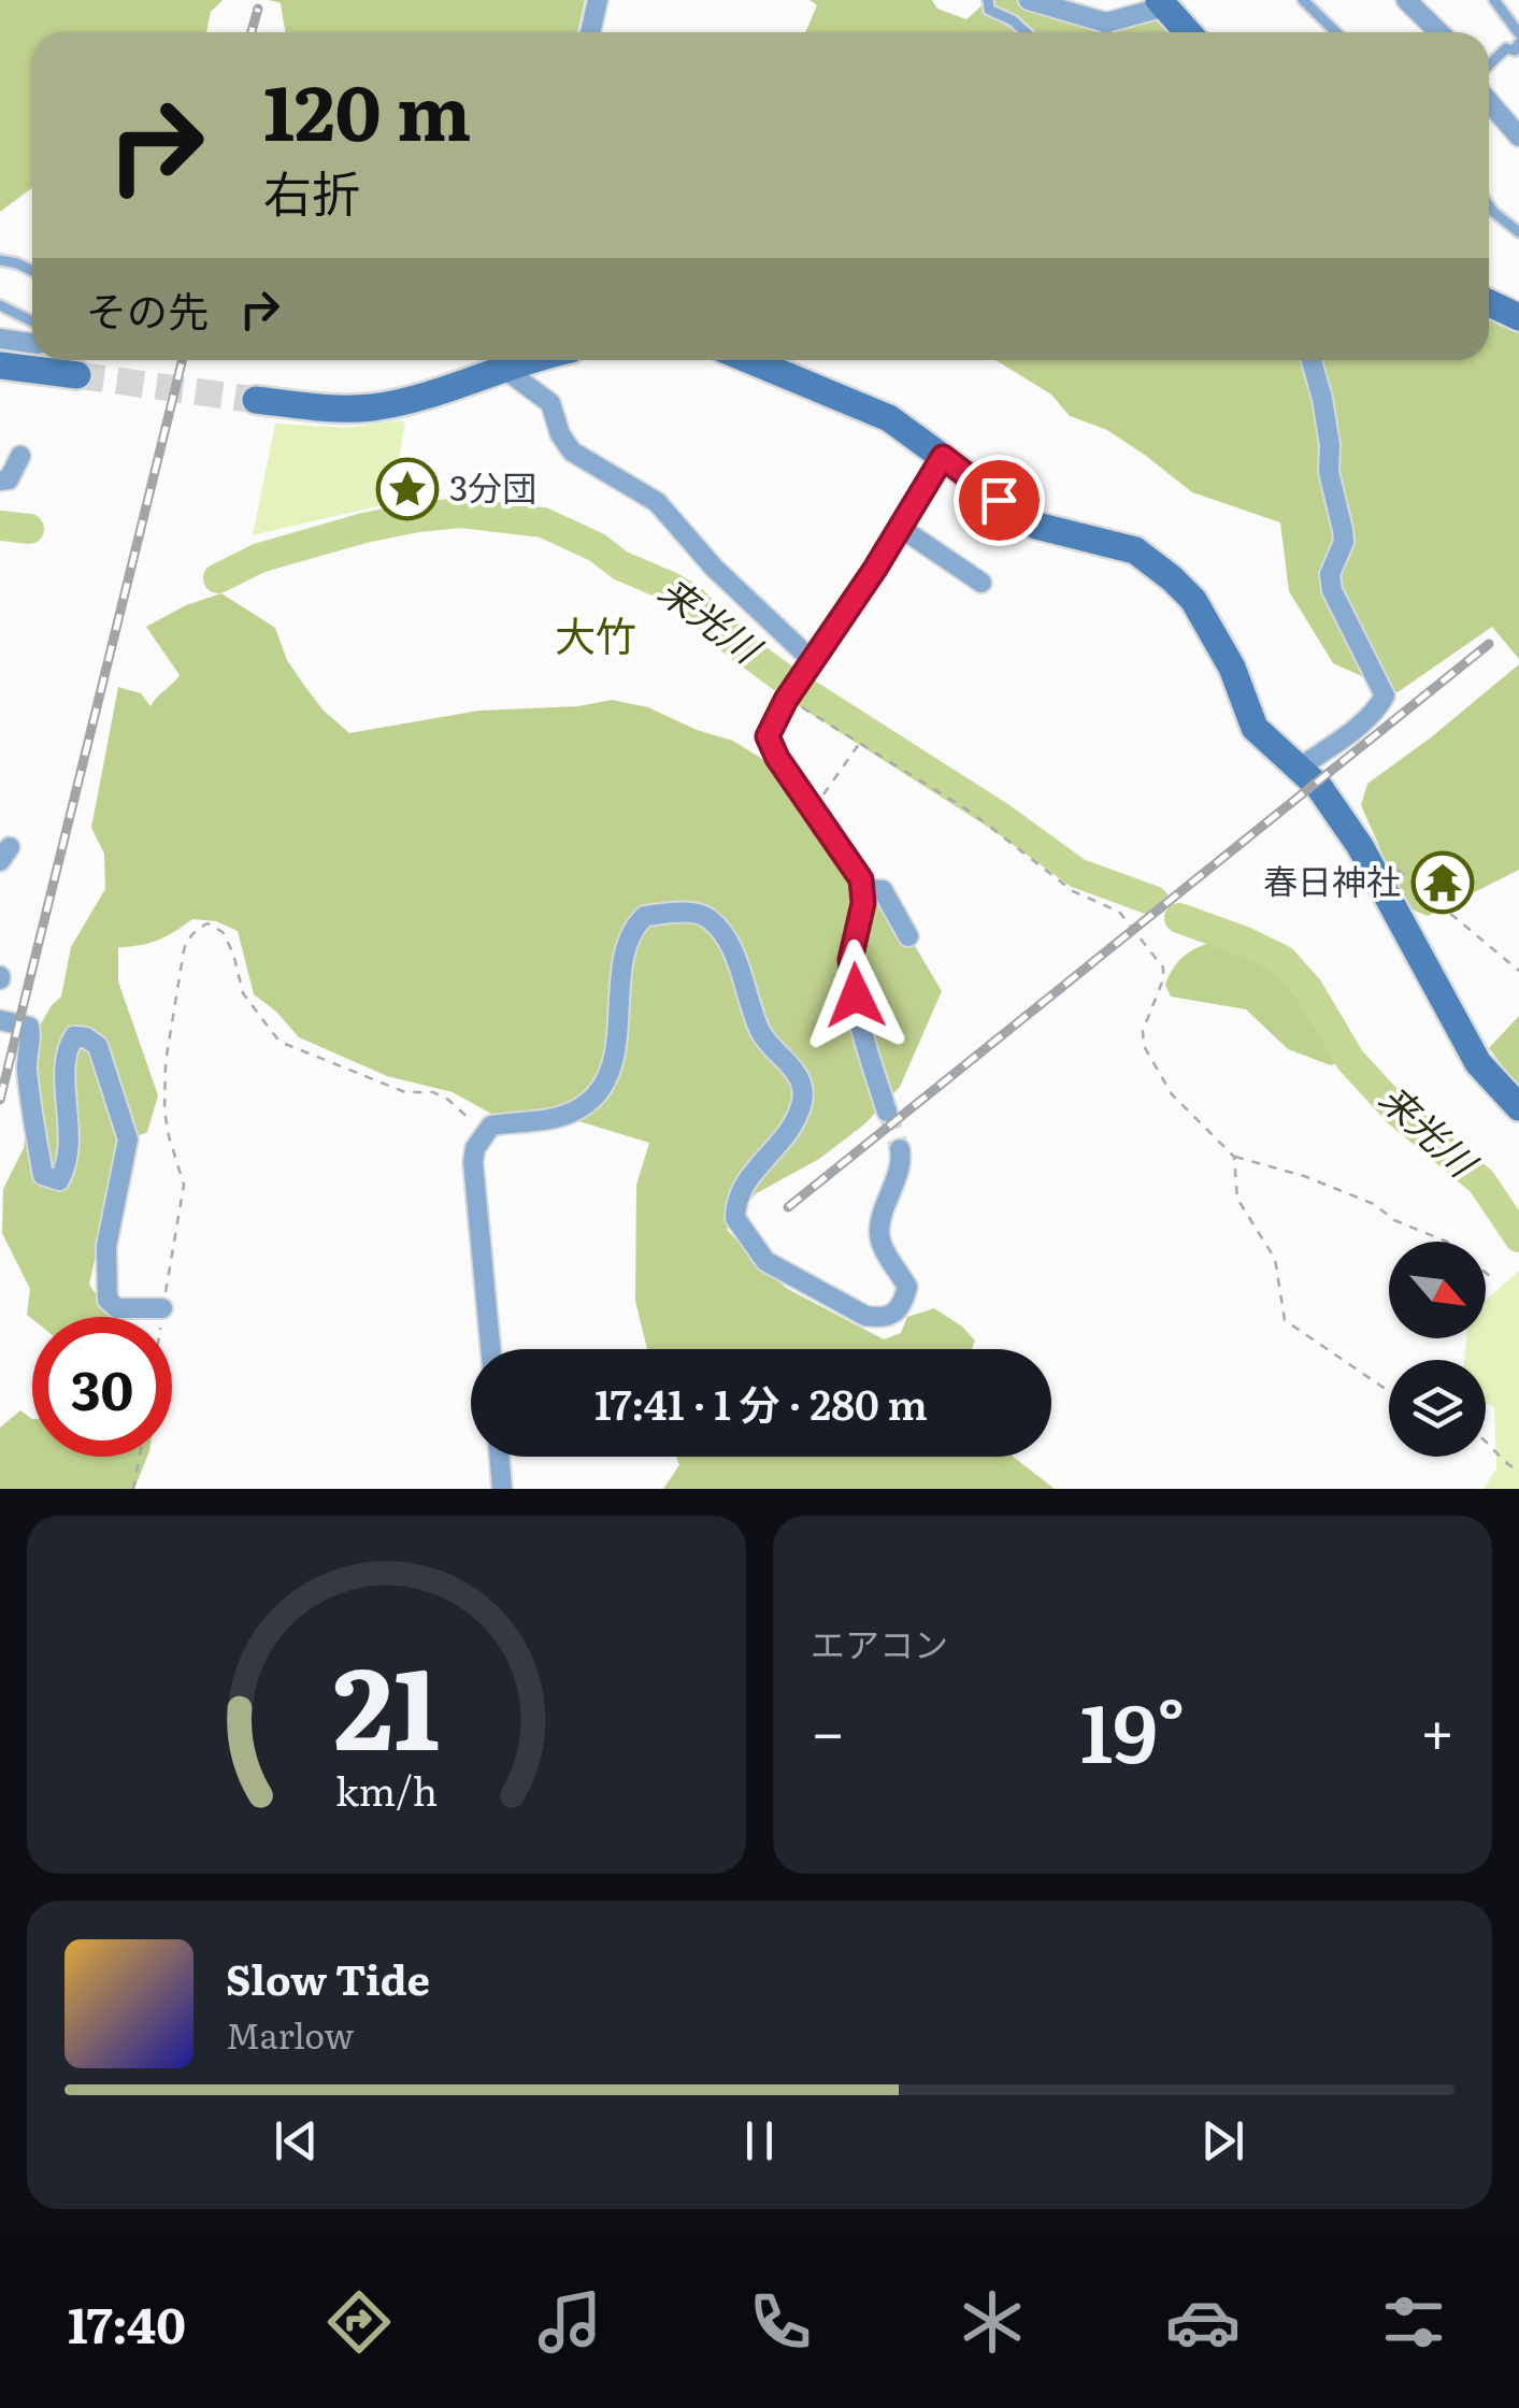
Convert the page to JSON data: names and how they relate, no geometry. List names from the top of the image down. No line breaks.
{"districts":["大竹"],"water":["来光川"],"places":{"place":["3分団"],"temple":["春日神社"]},"north":"bottom right","page":{"turn":["120 m","右折"],"then":"その先","limit":"30","trip":"17:41 · 1 分 · 280 m","tile":"エアコン","heat":["−","19°","+"],"song":["Slow Tide","Marlow"],"tabs":"17:40","gauge":["21","km/h"]}}
